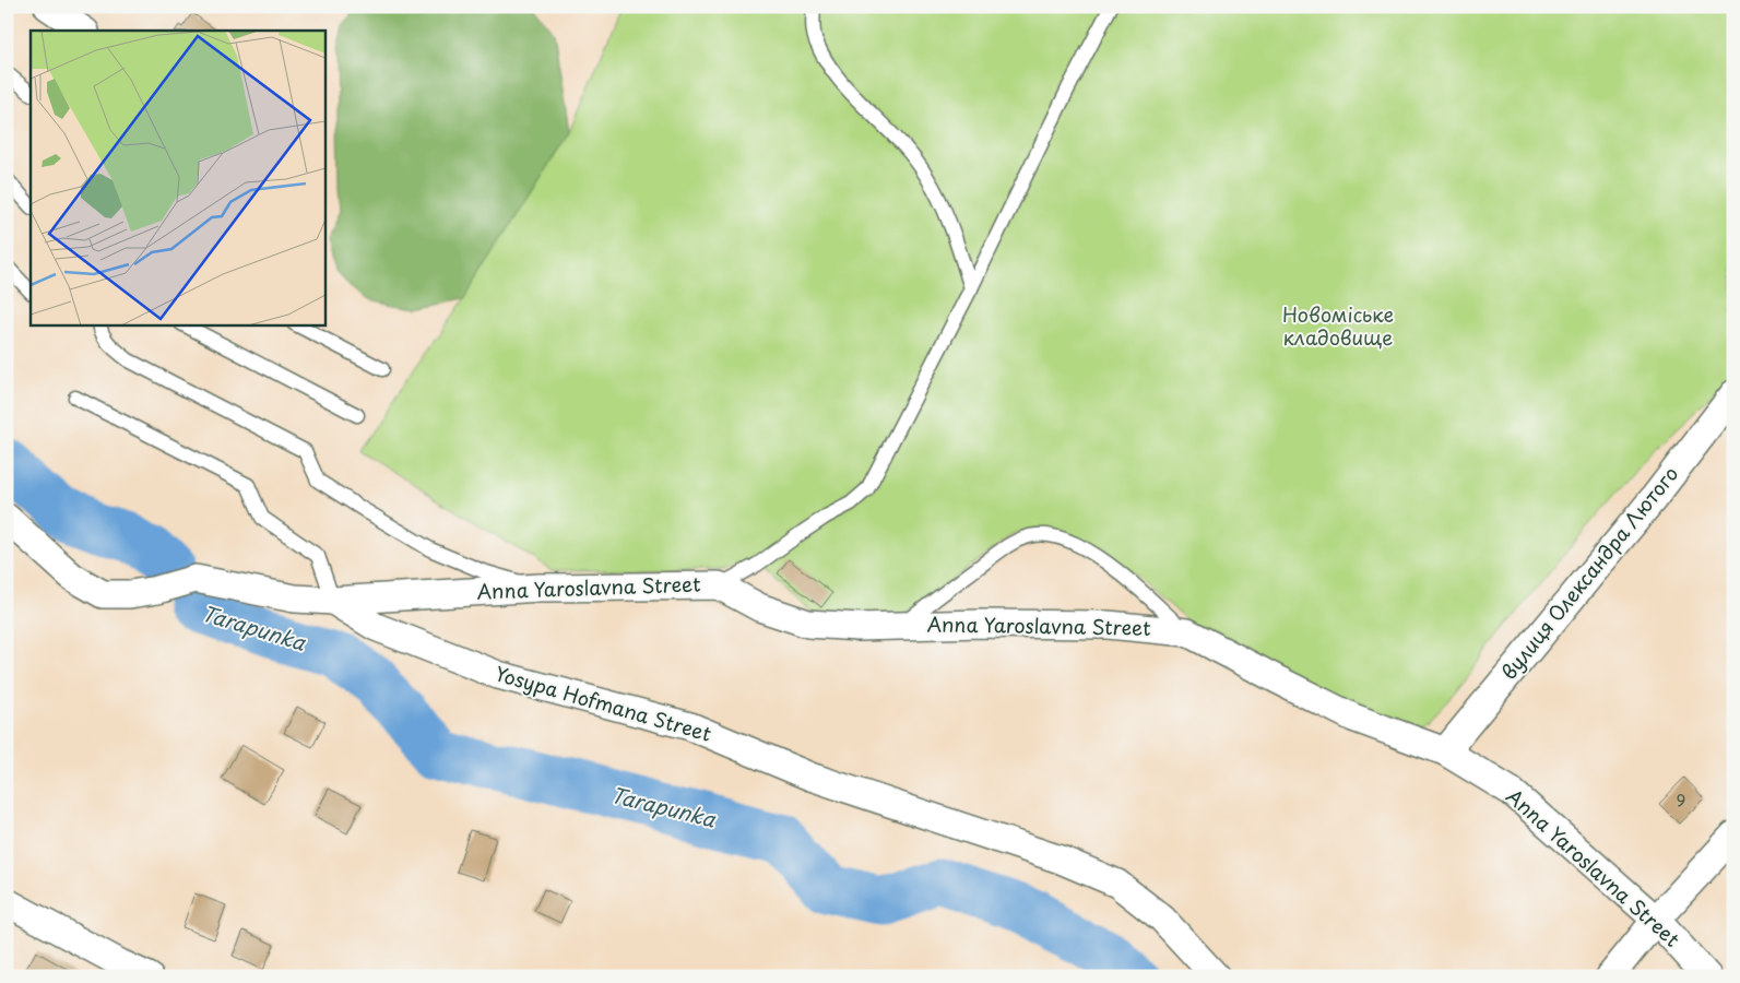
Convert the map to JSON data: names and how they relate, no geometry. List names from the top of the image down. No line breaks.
{"streets":{"street":["вулиця Олександра Лютого","Anna Yaroslavna Street","Yosypa Hofmana Street"]},"crossings":[["вулиця Олександра Лютого","Anna Yaroslavna Street"],["Anna Yaroslavna Street","Yosypa Hofmana Street"]],"water":["Tarapunka"],"parks":["Новоміське кладовище"],"house_numbers":["9"]}
